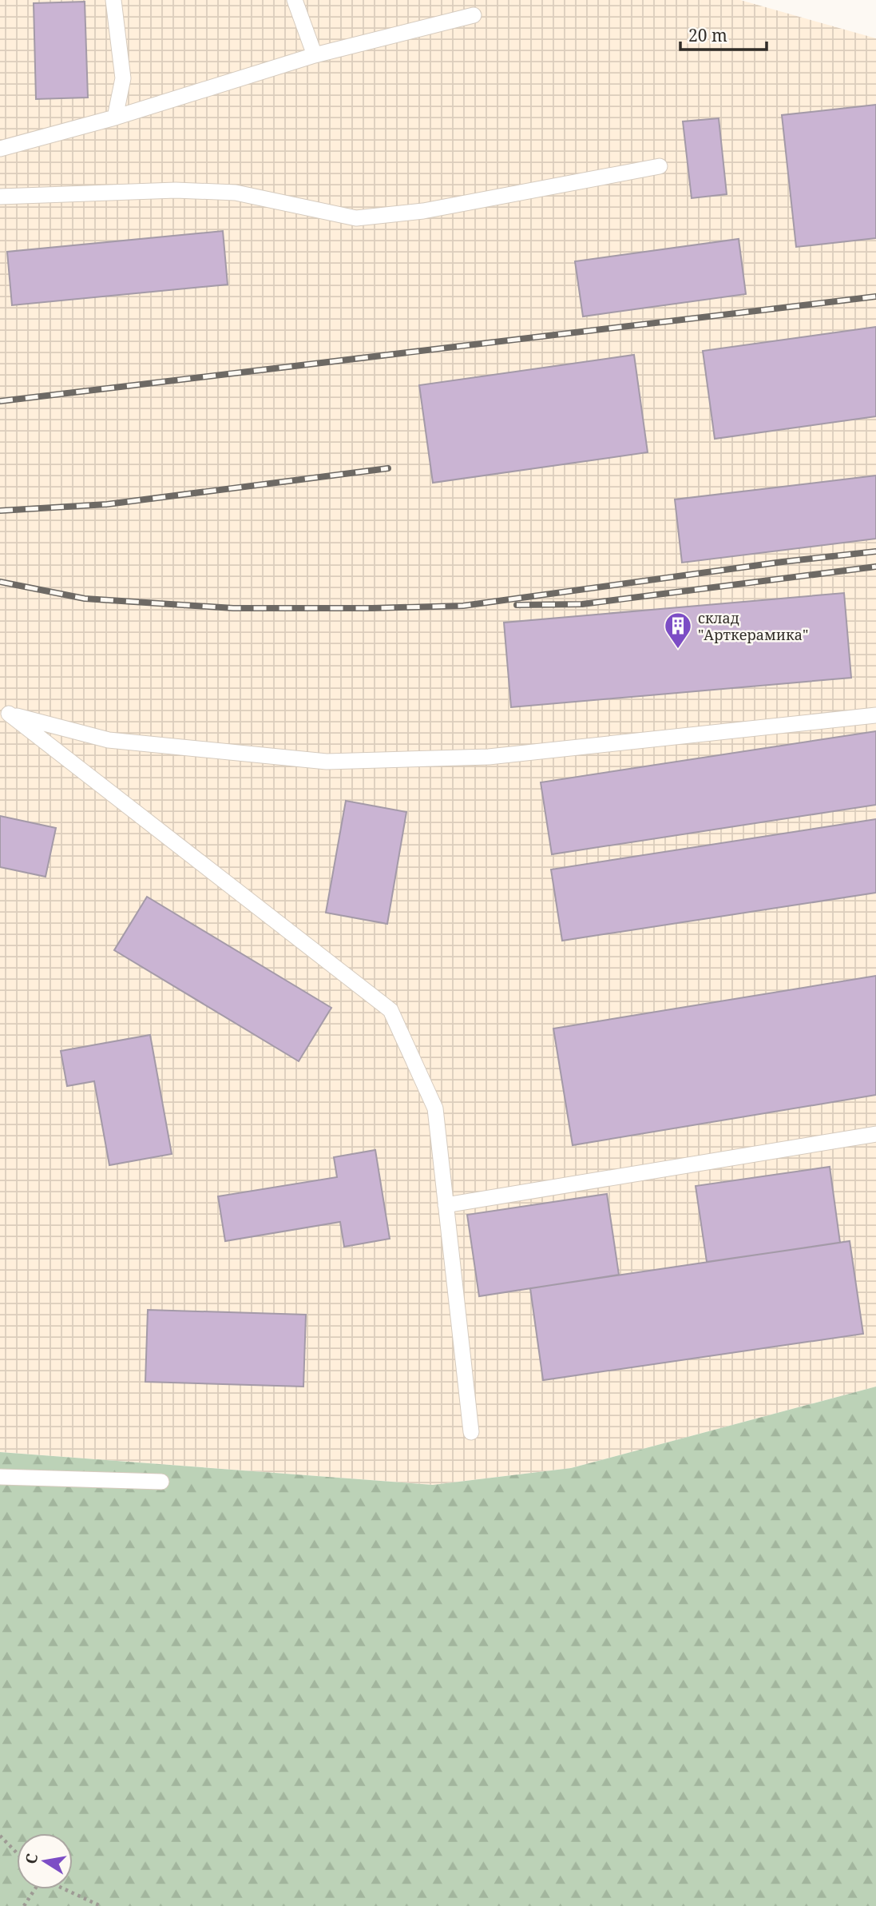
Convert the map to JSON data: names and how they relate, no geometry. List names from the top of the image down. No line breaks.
{"places":{"building":["склад \"Арткерамика\""]},"scale_bar":"20 m","north":"left"}
